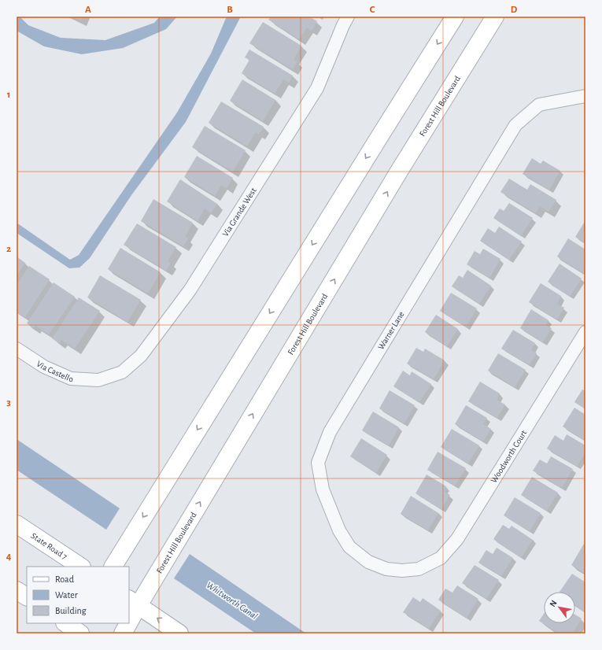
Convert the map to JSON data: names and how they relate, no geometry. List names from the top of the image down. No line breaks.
{"streets":{"main road":["Forest Hill Boulevard","State Road 7"],"street":["Via Grande West","Warner Lane","Via Castello","Woodworth Court"]},"crossings":[["Via Grande West","Via Castello"],["Warner Lane","Woodworth Court"]],"water":["Whitworth Canal"],"legend":["Road","Water","Building"],"north":"top left","grid":{"columns":["A","B","C","D"],"rows":["1","2","3","4"]}}
